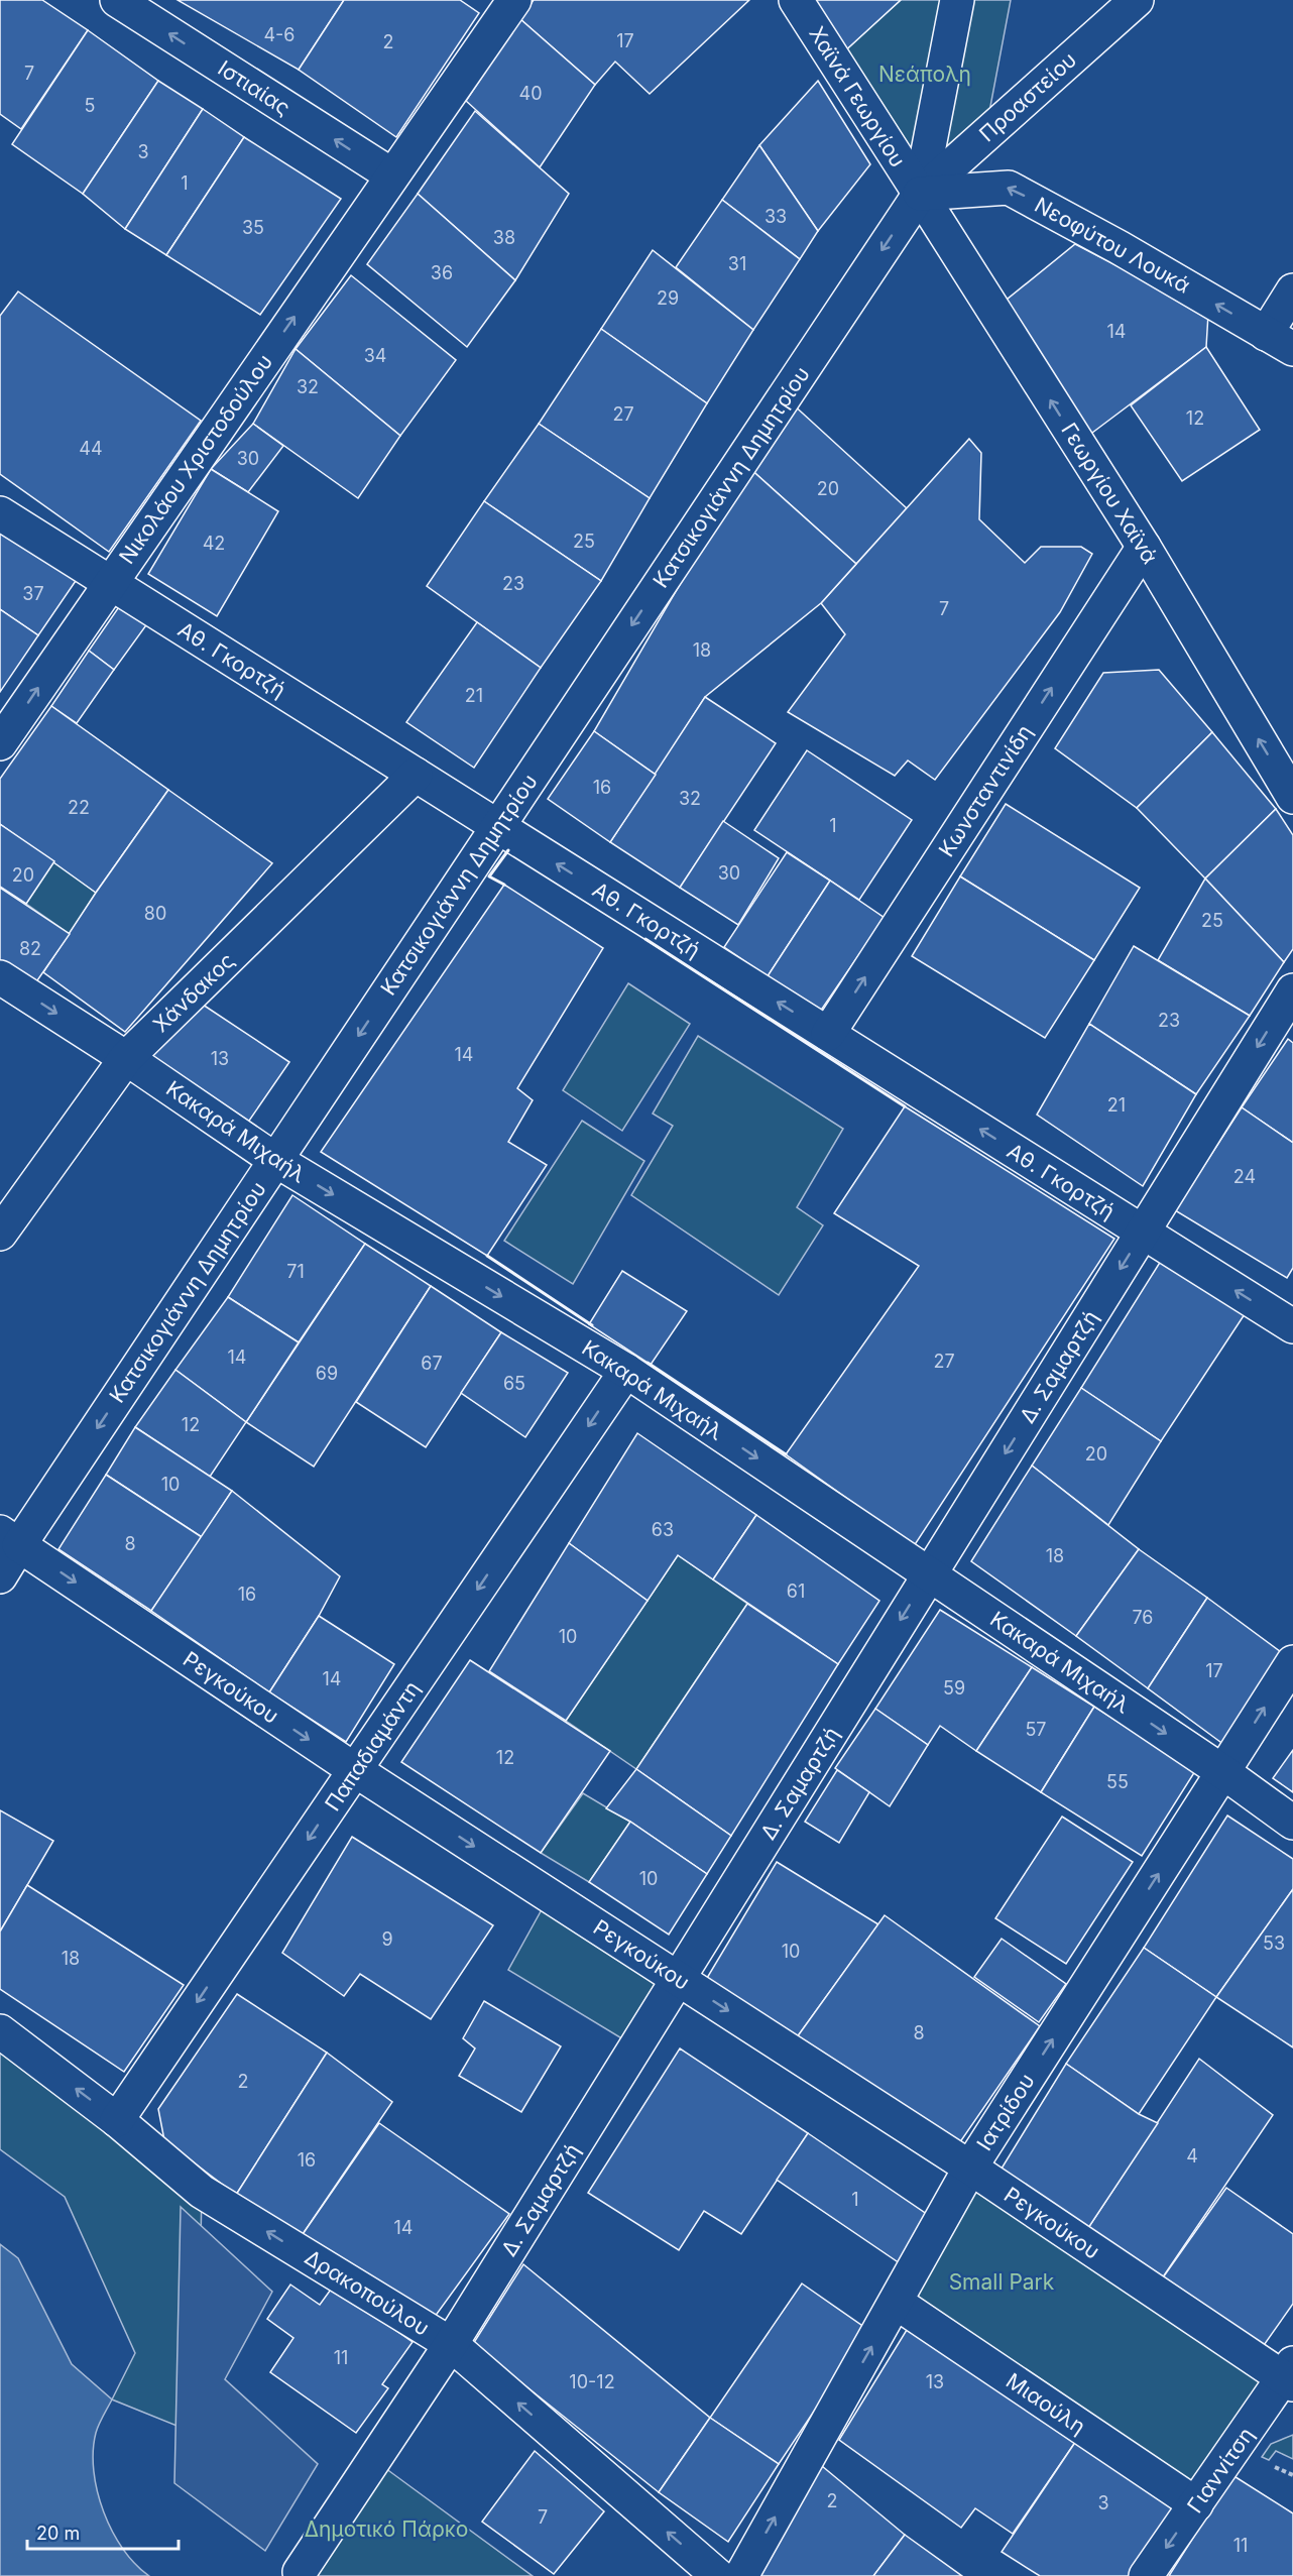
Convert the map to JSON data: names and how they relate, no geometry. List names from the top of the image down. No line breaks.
{"streets":{"street":["Ιστιαίας","Χαϊνά Γεωργίου","Προαστείου","Νεοφύτου Λουκά","Νικολάου Χριστοδούλου","Κατσικογιάννη Δημητρίου","Γεωργίου Χαϊνά","Αθ. Γκορτζή","Κωνσταντινίδη","Χάνδακος","Κακαρά Μιχαήλ","Δ. Σαμαρτζή","Ρεγκούκου","Παπαδιαμάντη","Ιατρίδου","Δρακοπούλου","Μιαούλη","Γιαννίτση"]},"crossings":[["Ιστιαίας","Νικολάου Χριστοδούλου"],["Χαϊνά Γεωργίου","Προαστείου"],["Χαϊνά Γεωργίου","Νεοφύτου Λουκά"],["Χαϊνά Γεωργίου","Κατσικογιάννη Δημητρίου"],["Χαϊνά Γεωργίου","Γεωργίου Χαϊνά"],["Προαστείου","Νεοφύτου Λουκά"],["Προαστείου","Κατσικογιάννη Δημητρίου"],["Προαστείου","Γεωργίου Χαϊνά"],["Νεοφύτου Λουκά","Κατσικογιάννη Δημητρίου"],["Νεοφύτου Λουκά","Γεωργίου Χαϊνά"],["Νικολάου Χριστοδούλου","Αθ. Γκορτζή"],["Κατσικογιάννη Δημητρίου","Γεωργίου Χαϊνά"],["Κατσικογιάννη Δημητρίου","Αθ. Γκορτζή"],["Κατσικογιάννη Δημητρίου","Κακαρά Μιχαήλ"],["Κατσικογιάννη Δημητρίου","Ρεγκούκου"],["Γεωργίου Χαϊνά","Κωνσταντινίδη"],["Αθ. Γκορτζή","Κωνσταντινίδη"],["Αθ. Γκορτζή","Χάνδακος"],["Αθ. Γκορτζή","Δ. Σαμαρτζή"],["Χάνδακος","Κακαρά Μιχαήλ"],["Κακαρά Μιχαήλ","Δ. Σαμαρτζή"],["Κακαρά Μιχαήλ","Παπαδιαμάντη"],["Κακαρά Μιχαήλ","Ιατρίδου"],["Δ. Σαμαρτζή","Ρεγκούκου"],["Δ. Σαμαρτζή","Δρακοπούλου"],["Ρεγκούκου","Παπαδιαμάντη"],["Ρεγκούκου","Ιατρίδου"],["Ρεγκούκου","Γιαννίτση"],["Παπαδιαμάντη","Δρακοπούλου"],["Ιατρίδου","Μιαούλη"],["Μιαούλη","Γιαννίτση"]],"one_way":["Ιστιαίας","Νεοφύτου Λουκά","Νικολάου Χριστοδούλου","Κατσικογιάννη Δημητρίου","Γεωργίου Χαϊνά","Αθ. Γκορτζή","Κωνσταντινίδη","Κακαρά Μιχαήλ","Δ. Σαμαρτζή","Ρεγκούκου","Παπαδιαμάντη","Ιατρίδου","Δρακοπούλου","Γιαννίτση"],"parks":["Νεάπολη","Small Park","Δημοτικό Πάρκο"],"house_numbers":["4-6","17","2","7","40","5","3","1","33","35","38","31","36","29","14","34","32","27","12","44","30","20","25","42","23","37","7","18","21","16","32","22","1","30","20","80","25","82","23","14","13","21","24","71","14","27","67","69","65","12","20","10","63","8","18","61","16","76","10","17","14","59","57","12","55","10","9","53","10","18","8","2","4","16","1","14","11","10-12","13","2","3","7","11"],"scale_bar":"20 m"}
